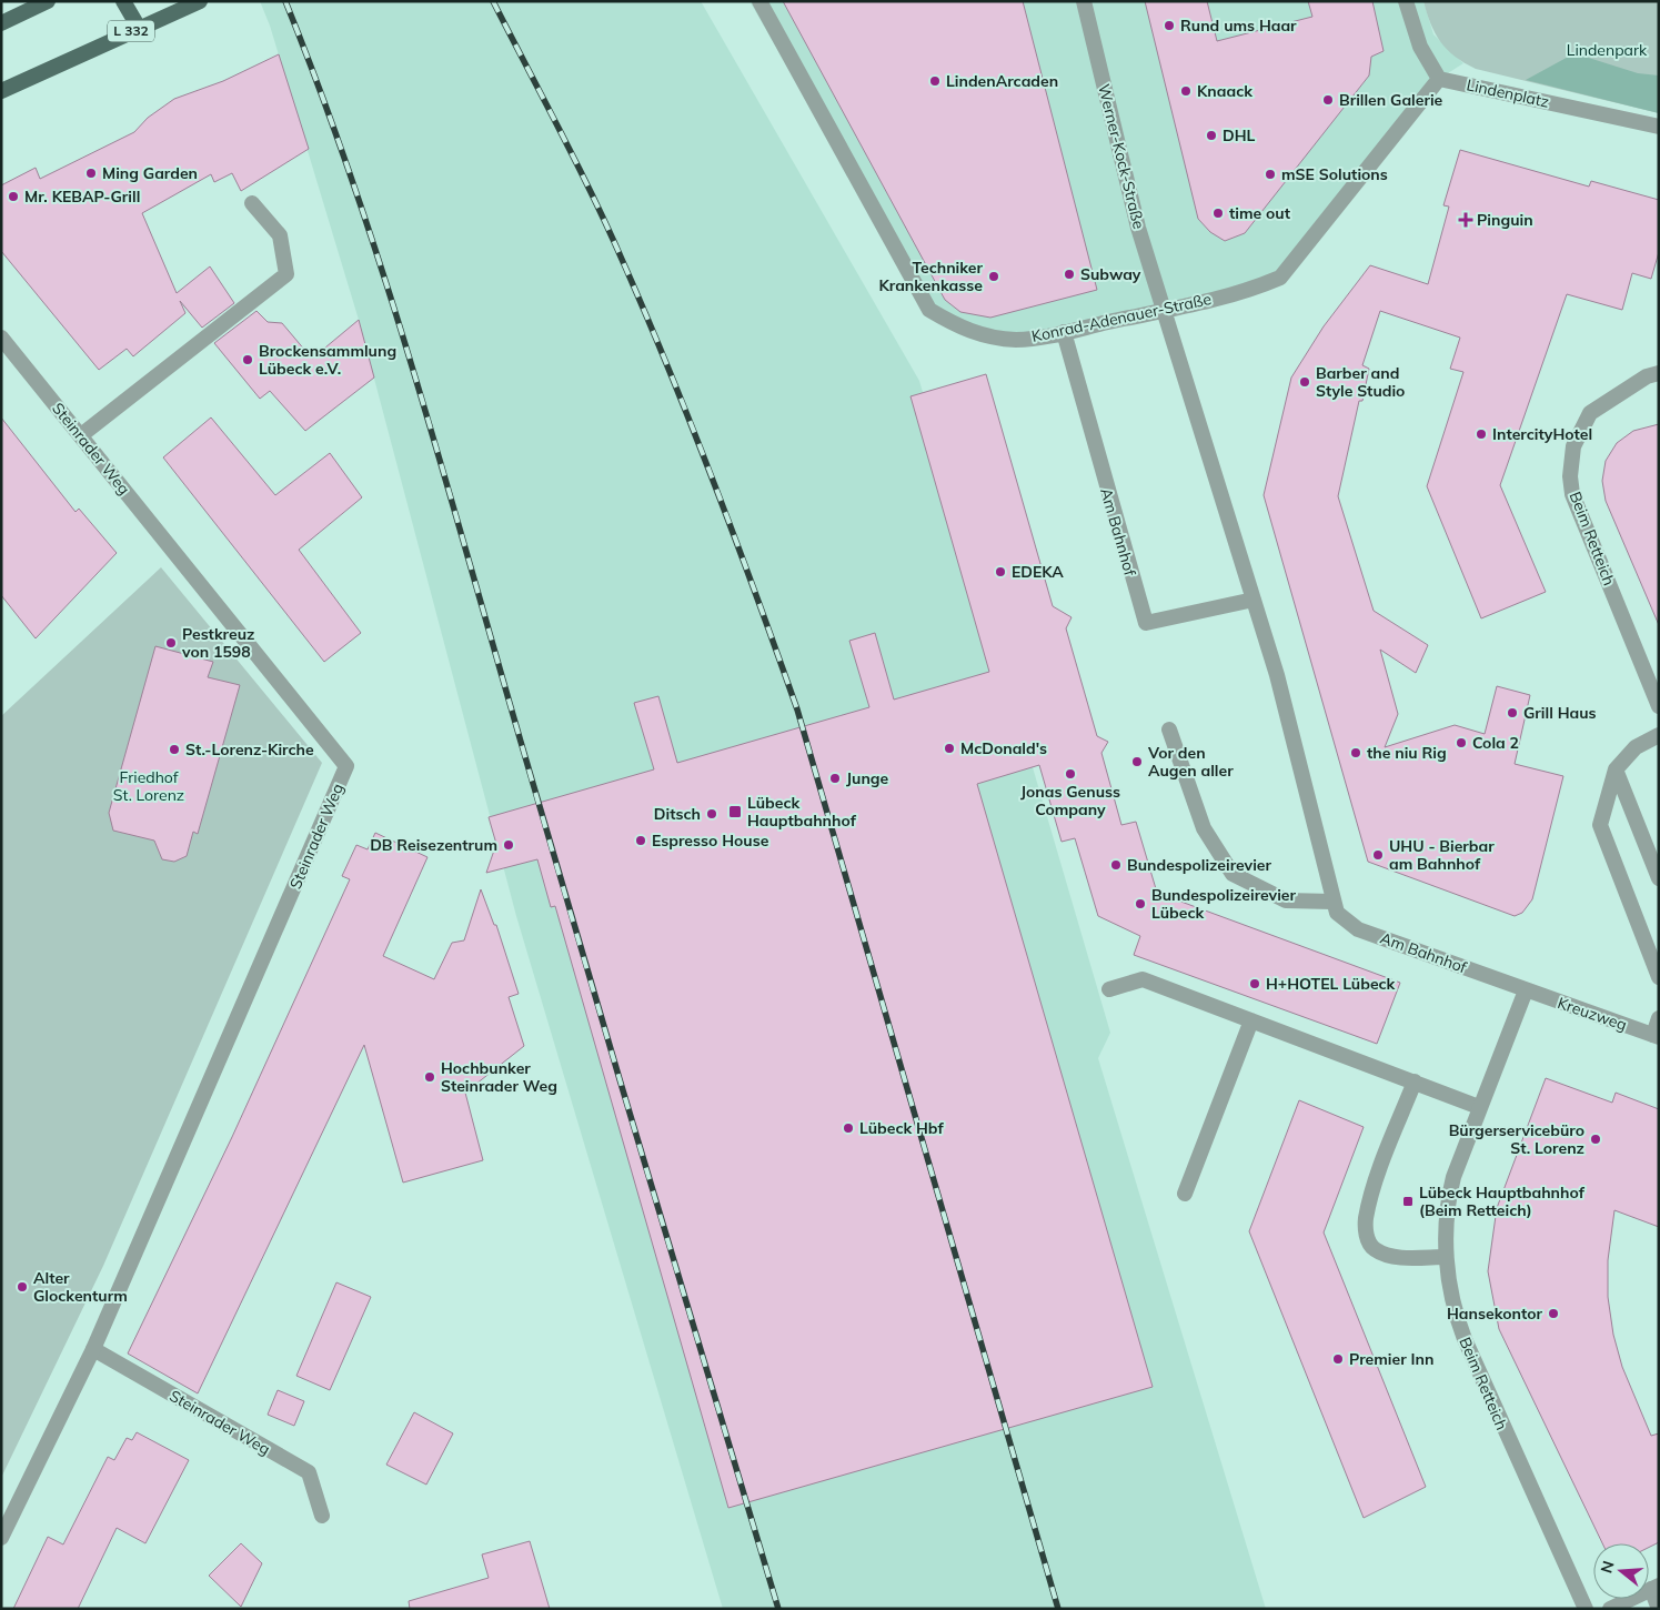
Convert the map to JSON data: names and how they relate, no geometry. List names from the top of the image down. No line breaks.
{"streets":{"main road":["L 332"],"street":["Lindenplatz","Werner-Kock-Straße","Konrad-Adenauer-Straße","Steinrader Weg","Am Bahnhof","Beim Retteich","Kreuzweg"]},"crossings":[["Lindenplatz","Konrad-Adenauer-Straße"],["Werner-Kock-Straße","Konrad-Adenauer-Straße"],["Werner-Kock-Straße","Am Bahnhof"],["Konrad-Adenauer-Straße","Am Bahnhof"],["Am Bahnhof","Beim Retteich"],["Am Bahnhof","Kreuzweg"],["Beim Retteich","Kreuzweg"]],"parks":["Lindenpark","Friedhof St. Lorenz"],"places":{"other":["Rund ums Haar","LindenArcaden","Knaack","Brillen Galerie","DHL","Ming Garden","mSE Solutions","Mr. KEBAP-Grill","time out","Subway","Techniker Krankenkasse","Brockensammlung Lübeck e.V.","Barber and Style Studio","IntercityHotel","EDEKA","Pestkreuz von 1598","Grill Haus","Cola 2","McDonald's","St.-Lorenz-Kirche","the niu Rig","Vor den Augen aller","Jonas Genuss Company","Junge","Ditsch","Espresso House","DB Reisezentrum","UHU - Bierbar am Bahnhof","Bundespolizeirevier","Bundespolizeirevier Lübeck","H+HOTEL Lübeck","Hochbunker Steinrader Weg","Lübeck Hbf","Bürgerservicebüro St. Lorenz","Alter Glockenturm","Hansekontor","Premier Inn"],"health":["Pinguin"],"transit":["Lübeck Hauptbahnhof","Lübeck Hauptbahnhof (Beim Retteich)"]},"north":"left"}
